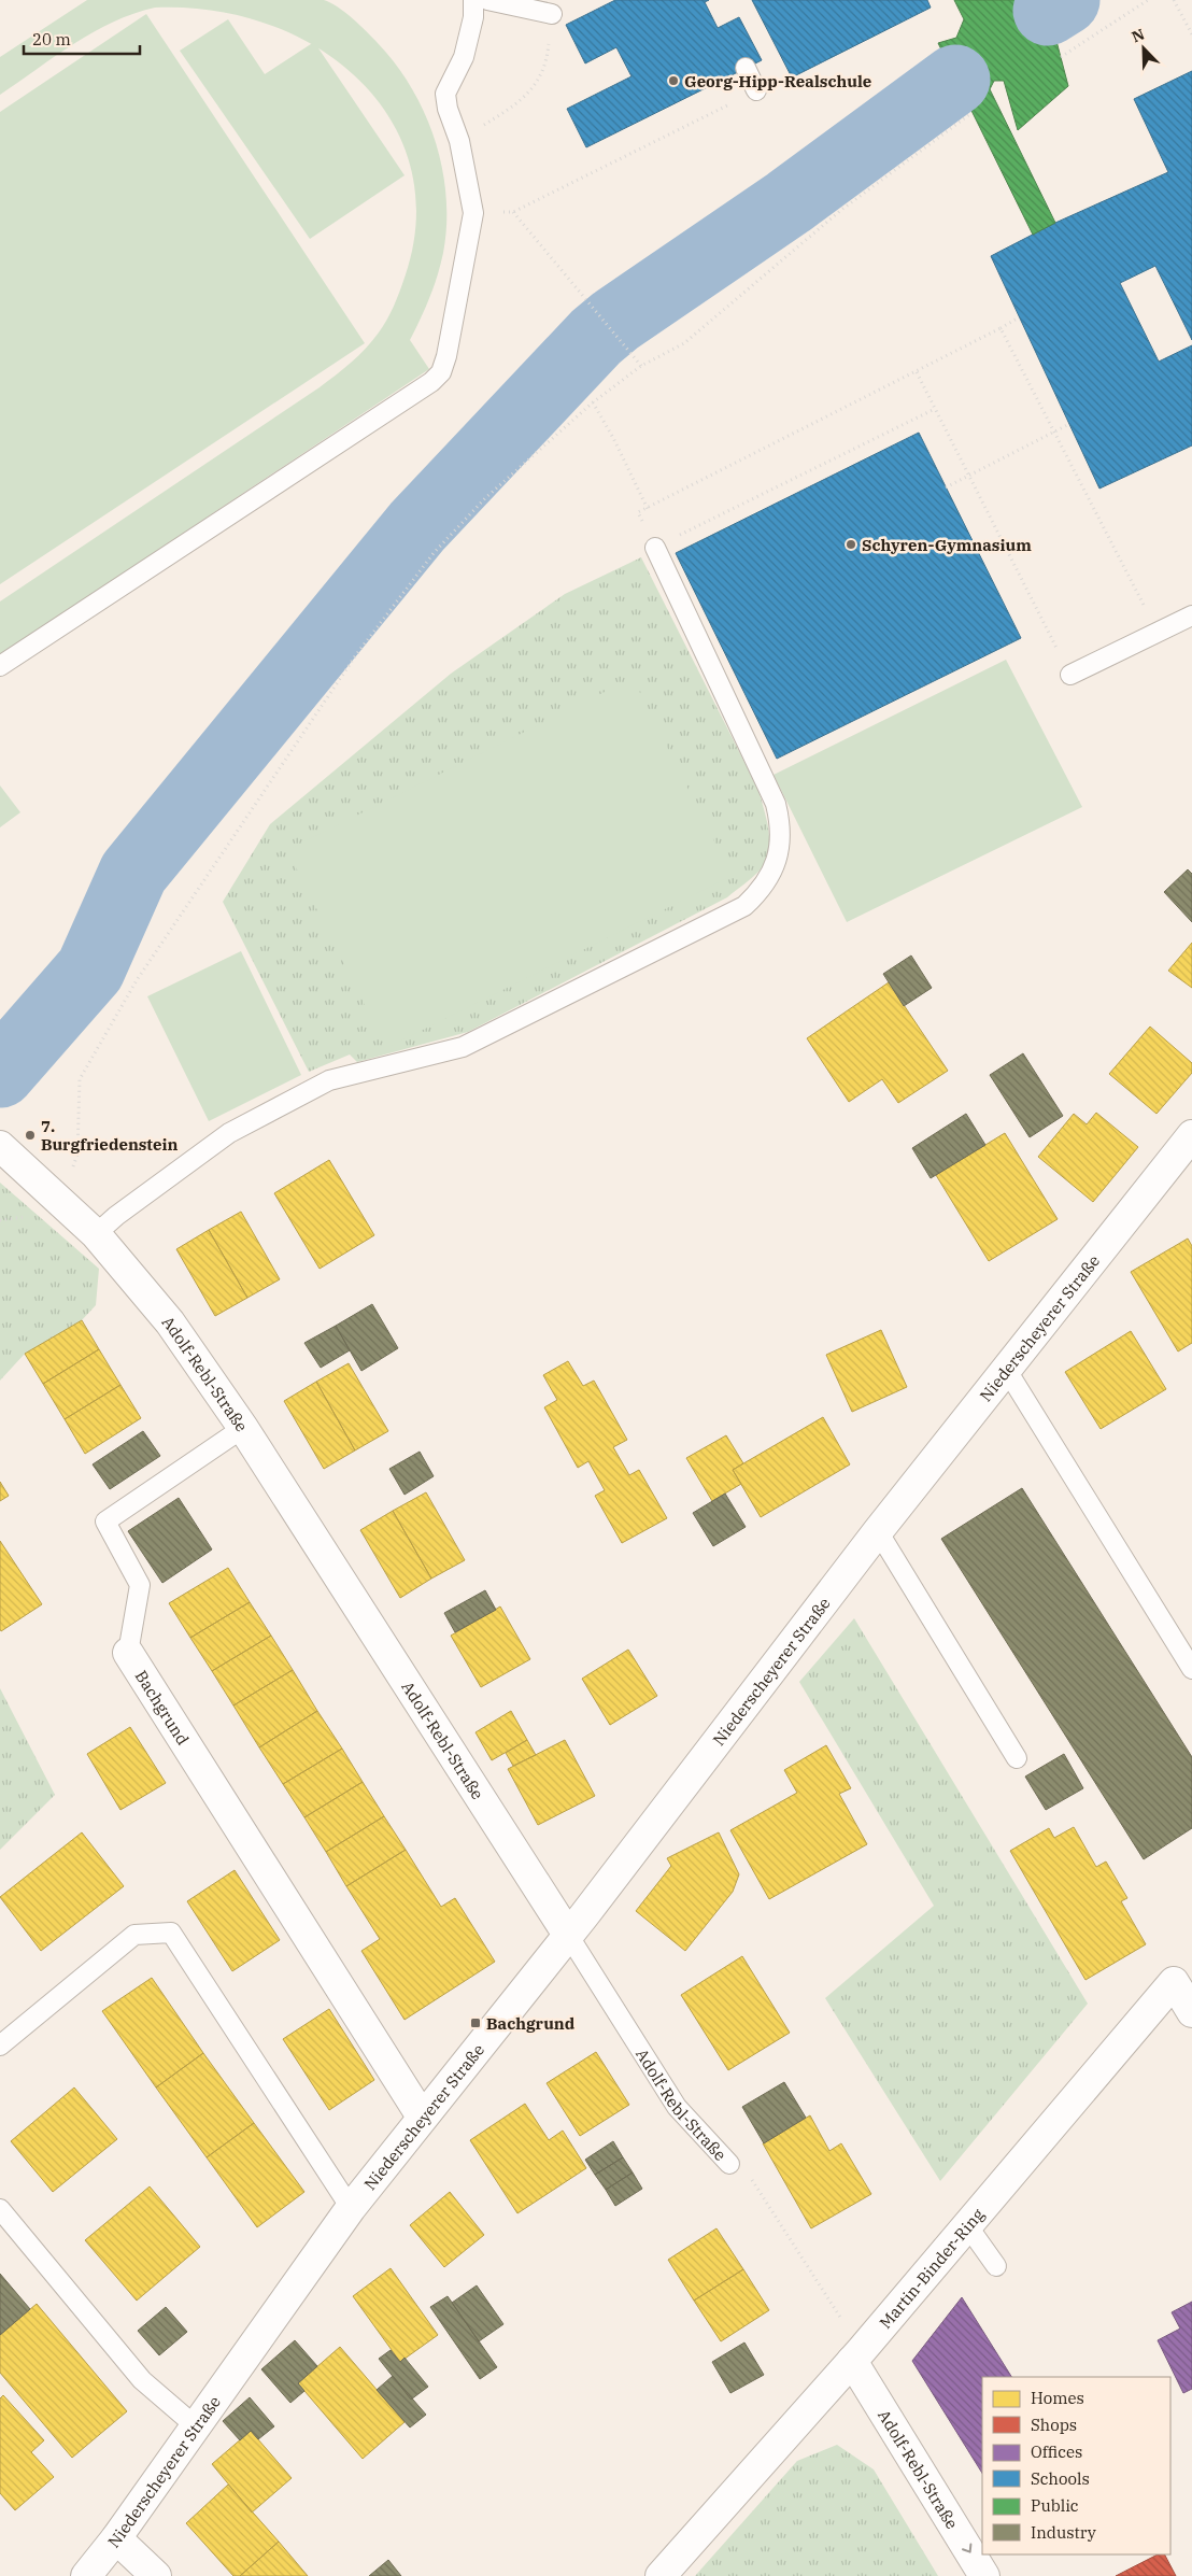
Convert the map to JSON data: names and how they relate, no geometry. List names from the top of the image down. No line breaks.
{"streets":{"street":["Niederscheyerer Straße","Adolf-Rebl-Straße","Bachgrund","Martin-Binder-Ring"]},"crossings":[["Niederscheyerer Straße","Adolf-Rebl-Straße"],["Niederscheyerer Straße","Bachgrund"],["Adolf-Rebl-Straße","Martin-Binder-Ring"]],"places":{"other":["Georg-Hipp-Realschule","Schyren-Gymnasium","7. Burgfriedenstein"],"transit":["Bachgrund"]},"legend":["Homes","Shops","Offices","Schools","Public","Industry"],"scale_bar":"20 m","north":"top left"}
